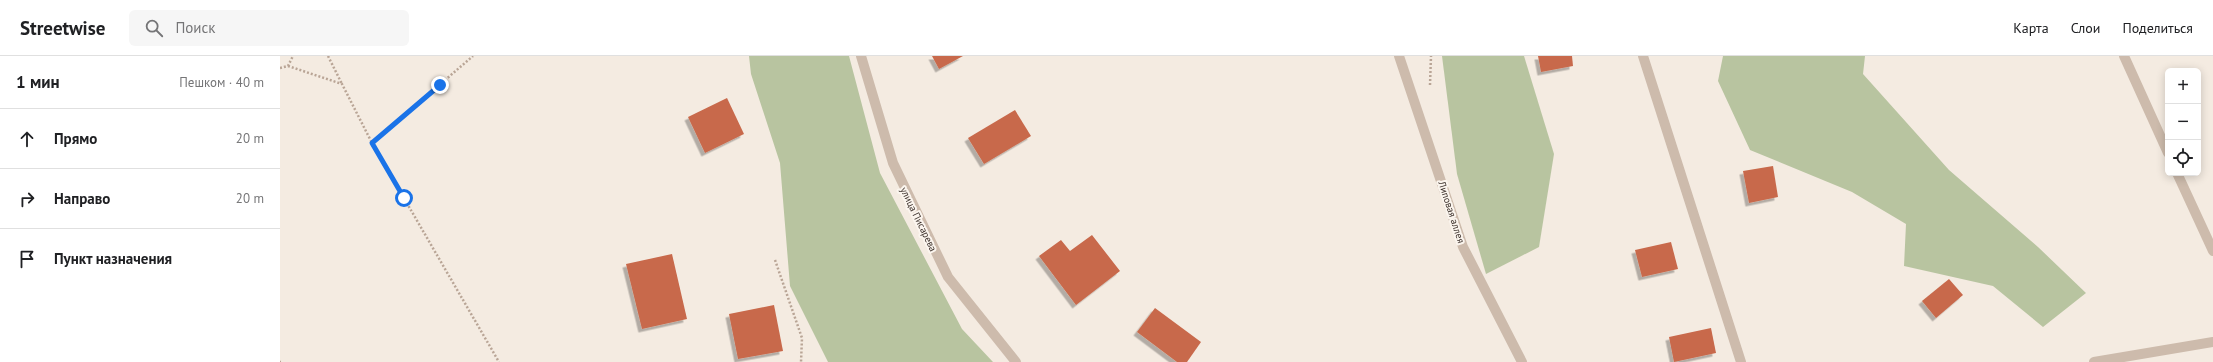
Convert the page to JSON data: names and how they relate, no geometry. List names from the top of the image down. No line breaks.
{"streets":{"street":["Липовая аллея","улица Писарева"]},"page":{"header":"Streetwise","search":"Поиск","nav":["Карта","Слои","Поделиться"],"heading":["1 мин","Пешком · 40 m"],"map_buttons":["+","−"],"list":[["Прямо","20 m"],["Направо","20 m"],"Пункт назначения"]}}
